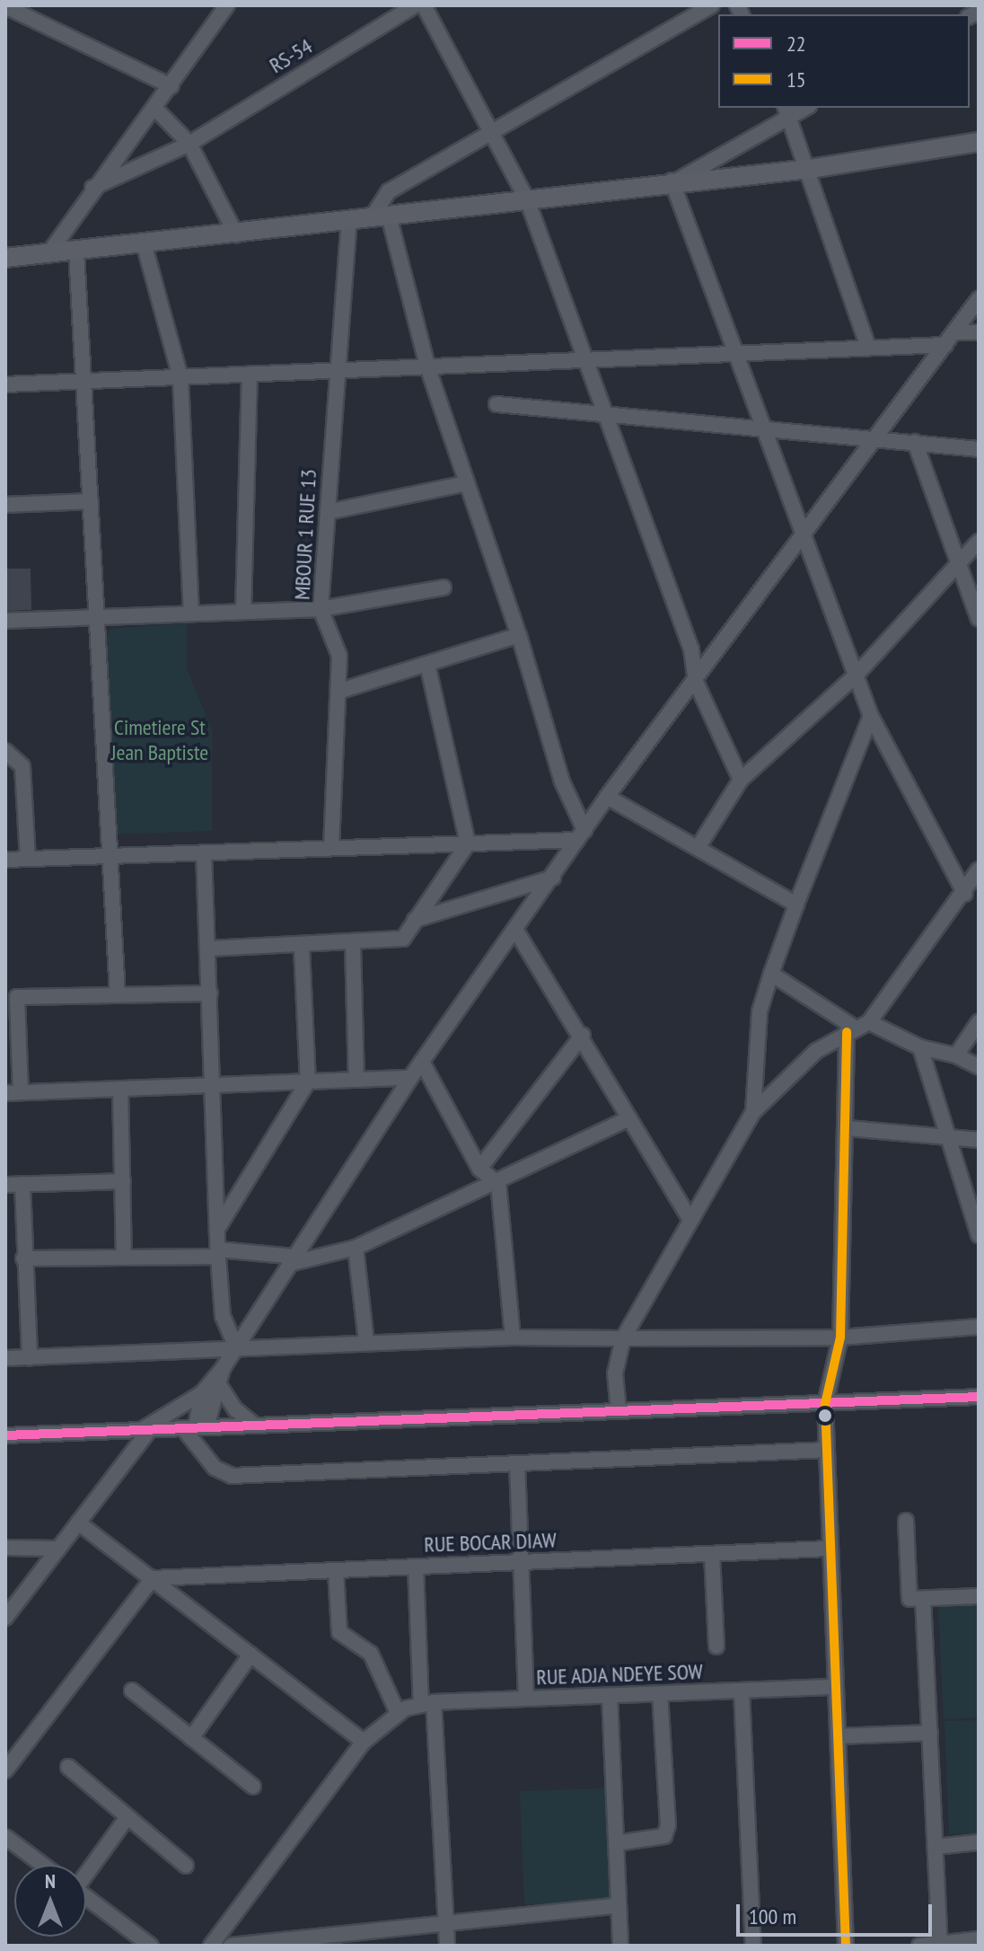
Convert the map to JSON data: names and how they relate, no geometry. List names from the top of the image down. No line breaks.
{"streets":{"street":["RS-54","MBOUR 1 RUE 13","RUE BOCAR DIAW","RUE ADJA NDEYE SOW"]},"parks":["Cimetiere St Jean Baptiste"],"lines":["transit line 15","transit line 22"],"legend":["22","15"],"scale_bar":"100 m","north":"top"}
